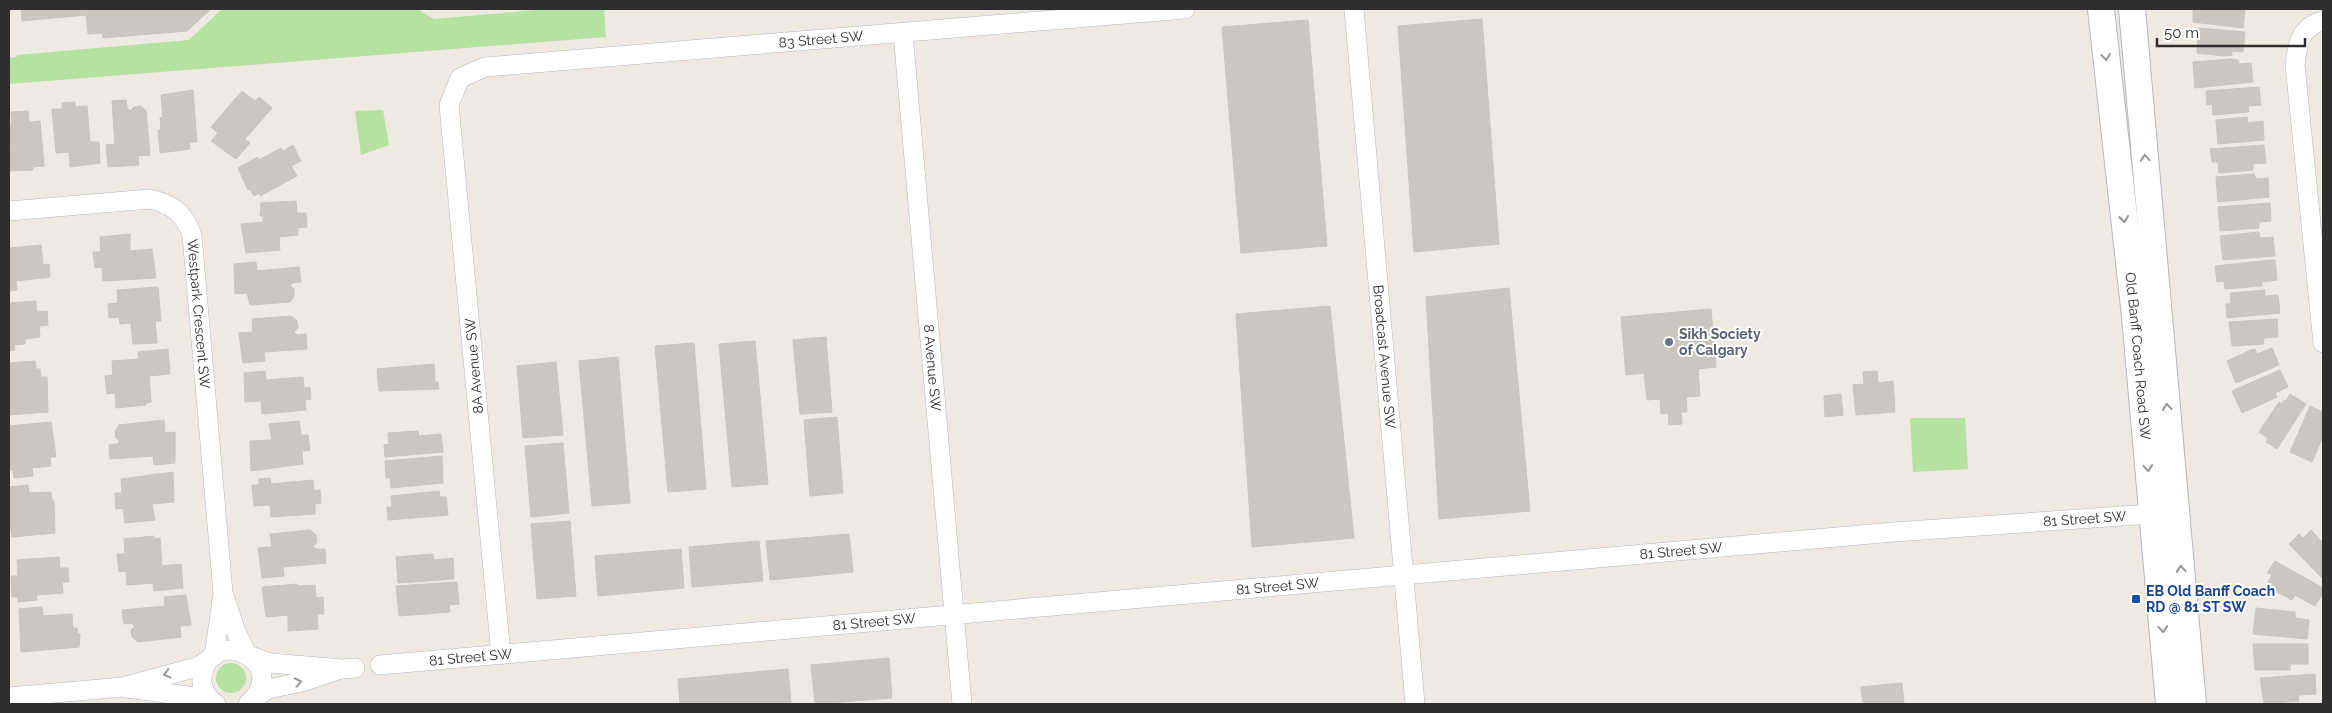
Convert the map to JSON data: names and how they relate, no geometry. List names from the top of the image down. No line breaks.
{"streets":{"main road":["Old Banff Coach Road SW"],"street":["83 Street SW","Westpark Crescent SW","Broadcast Avenue SW","8A Avenue SW","8 Avenue SW","81 Street SW"]},"crossings":[["83 Street SW","8A Avenue SW"],["83 Street SW","8 Avenue SW"],["Old Banff Coach Road SW","81 Street SW"],["Broadcast Avenue SW","81 Street SW"],["8A Avenue SW","81 Street SW"],["8 Avenue SW","81 Street SW"]],"places":{"other":["Sikh Society of Calgary"],"transit":["EB Old Banff Coach RD @ 81 ST SW"]},"scale_bar":"50 m"}
